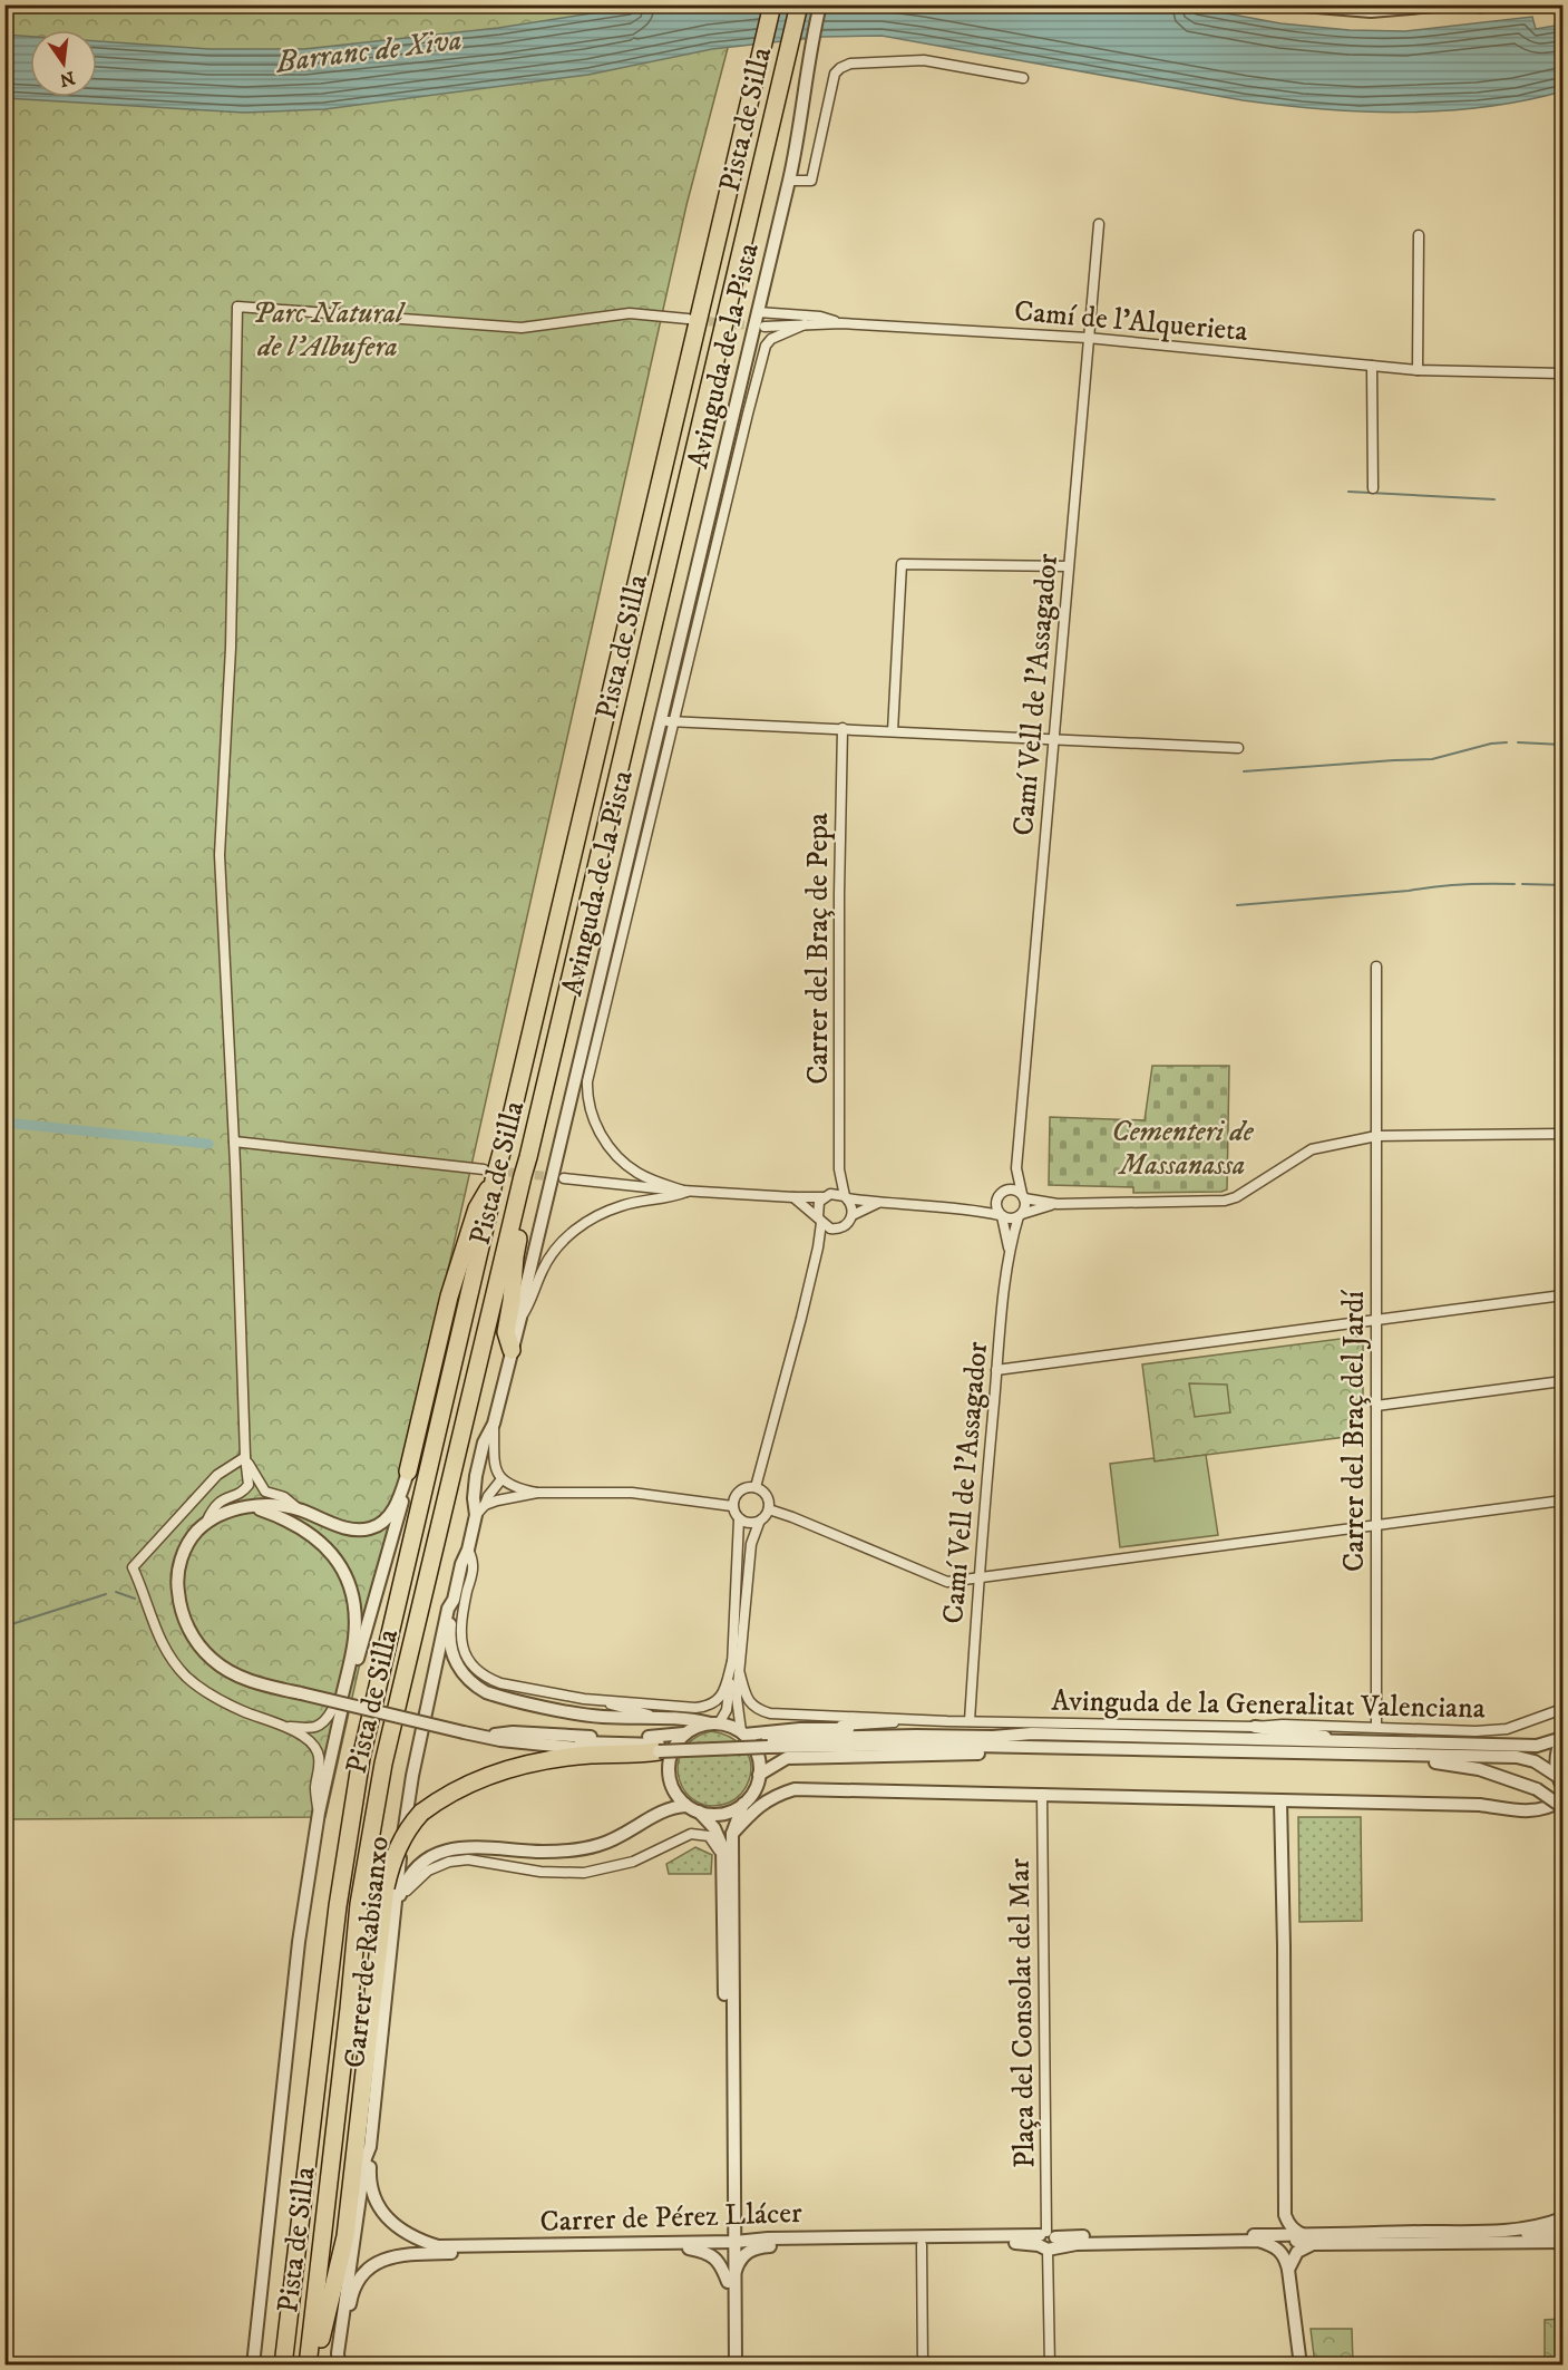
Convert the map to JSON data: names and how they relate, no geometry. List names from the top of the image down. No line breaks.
{"streets":{"highway":["Pista de Silla"],"street":["Camí de l'Alquerieta","Avinguda de la Pista","Camí Vell de l'Assagador","Carrer del Braç de Pepa","Carrer del Braç del Jardí","Avinguda de la Generalitat Valenciana","Carrer de Rabisanxo","Plaça del Consolat del Mar","Carrer de Pérez Llácer"]},"crossings":[["Camí de l'Alquerieta","Avinguda de la Pista"],["Camí de l'Alquerieta","Camí Vell de l'Assagador"],["Avinguda de la Pista","Carrer de Rabisanxo"],["Camí Vell de l'Assagador","Avinguda de la Generalitat Valenciana"],["Carrer del Braç del Jardí","Avinguda de la Generalitat Valenciana"],["Carrer de Rabisanxo","Carrer de Pérez Llácer"],["Plaça del Consolat del Mar","Carrer de Pérez Llácer"]],"water":["Barranc de Xiva"],"parks":["Parc Natural de l'Albufera","Cementeri de Massanassa"],"north":"bottom"}
